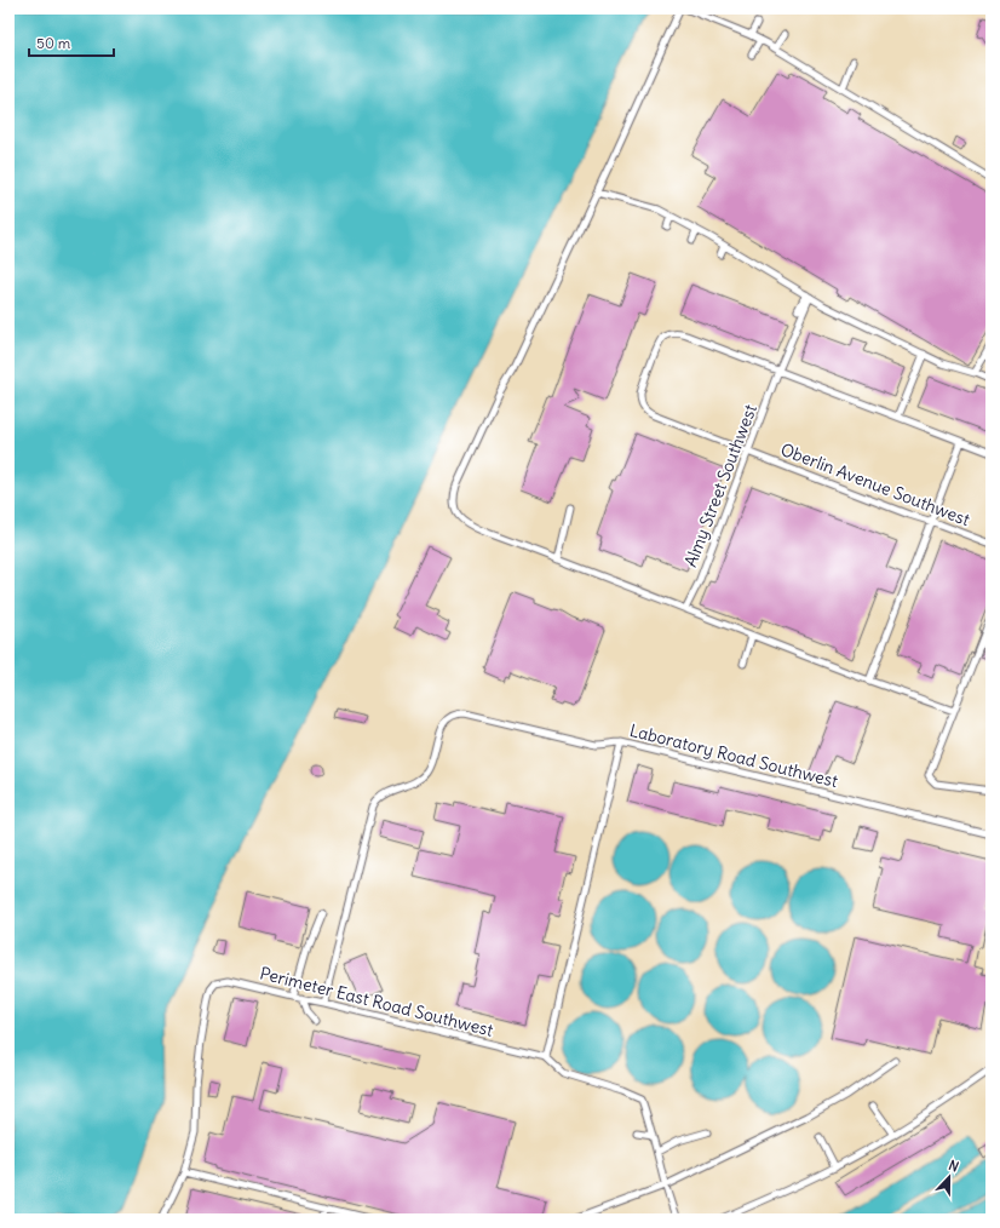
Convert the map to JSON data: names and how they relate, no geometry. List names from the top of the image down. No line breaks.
{"streets":{"lane":["Oberlin Avenue Southwest","Almy Street Southwest","Laboratory Road Southwest","Perimeter East Road Southwest"]},"crossings":[["Oberlin Avenue Southwest","Almy Street Southwest"],["Laboratory Road Southwest","Perimeter East Road Southwest"]],"scale_bar":"50 m","north":"top"}
